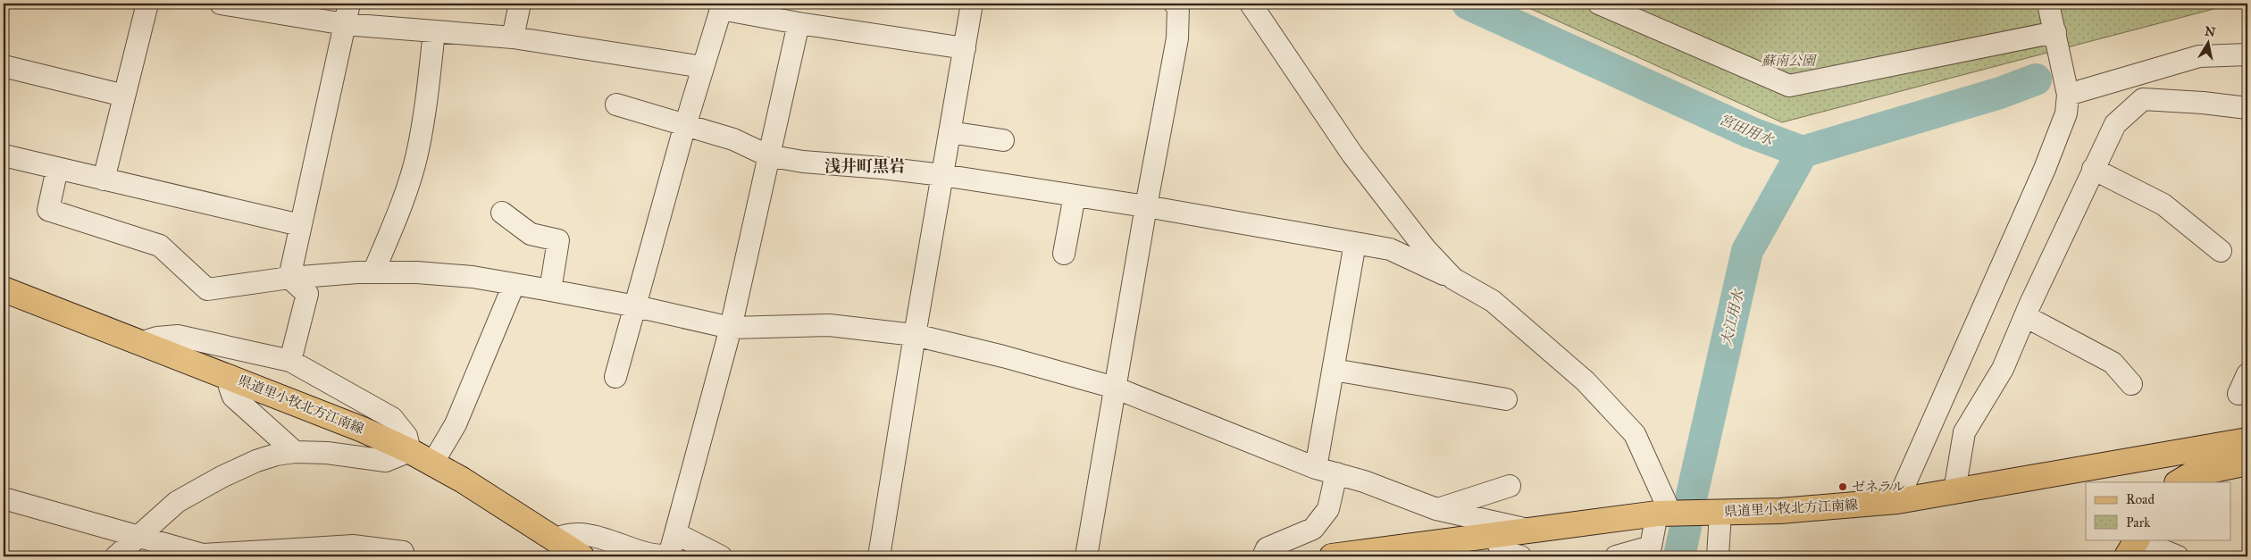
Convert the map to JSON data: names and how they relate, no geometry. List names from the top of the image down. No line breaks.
{"streets":{"main road":["県道里小牧北方江南線"]},"districts":["浅井町黒岩"],"water":["宮田用水","大江用水"],"parks":["蘇南公園"],"places":["ゼネラル"],"legend":["Road","Park"],"north":"top"}
